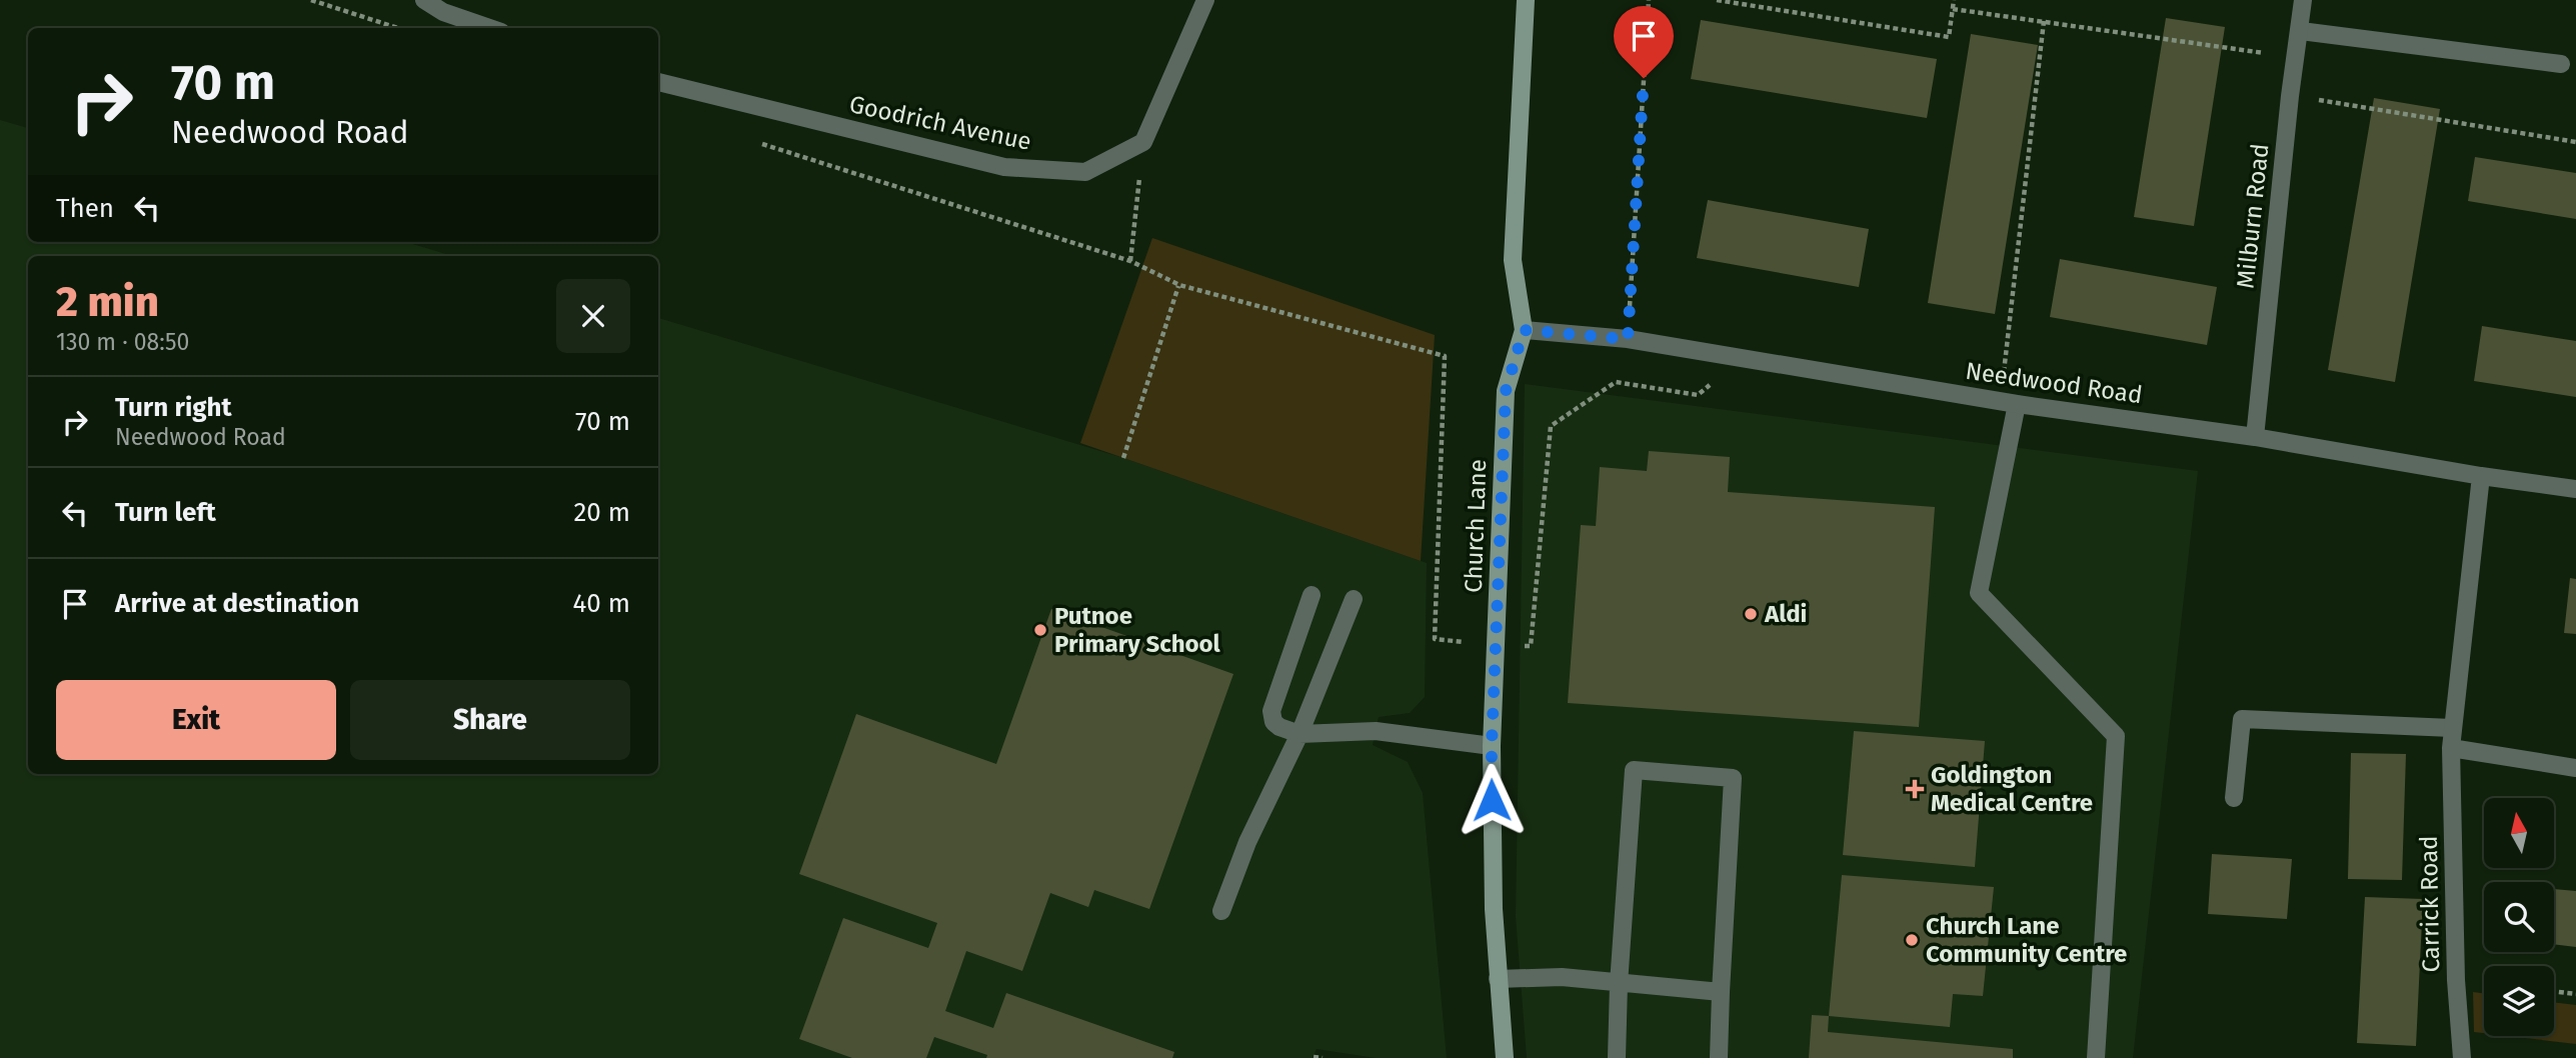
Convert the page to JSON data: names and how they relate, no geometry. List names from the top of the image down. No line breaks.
{"streets":{"street":["Goodrich Avenue","Milburn Road","Needwood Road","Church Lane","Carrick Road"]},"crossings":[["Milburn Road","Needwood Road"],["Needwood Road","Church Lane"],["Needwood Road","Carrick Road"]],"places":{"other":["Aldi","Putnoe Primary School","Church Lane Community Centre"],"health":["Goldington Medical Centre"]},"north":"top","page":{"turn":["70 m","Needwood Road"],"then":"Then","heading":["2 min","130 m · 08:50"],"list":[{"name":"Turn right","note":"Needwood Road","value":"70 m"},{"name":"Turn left","value":"20 m"},{"name":"Arrive at destination","value":"40 m"}],"buttons":["Exit","Share"]}}
